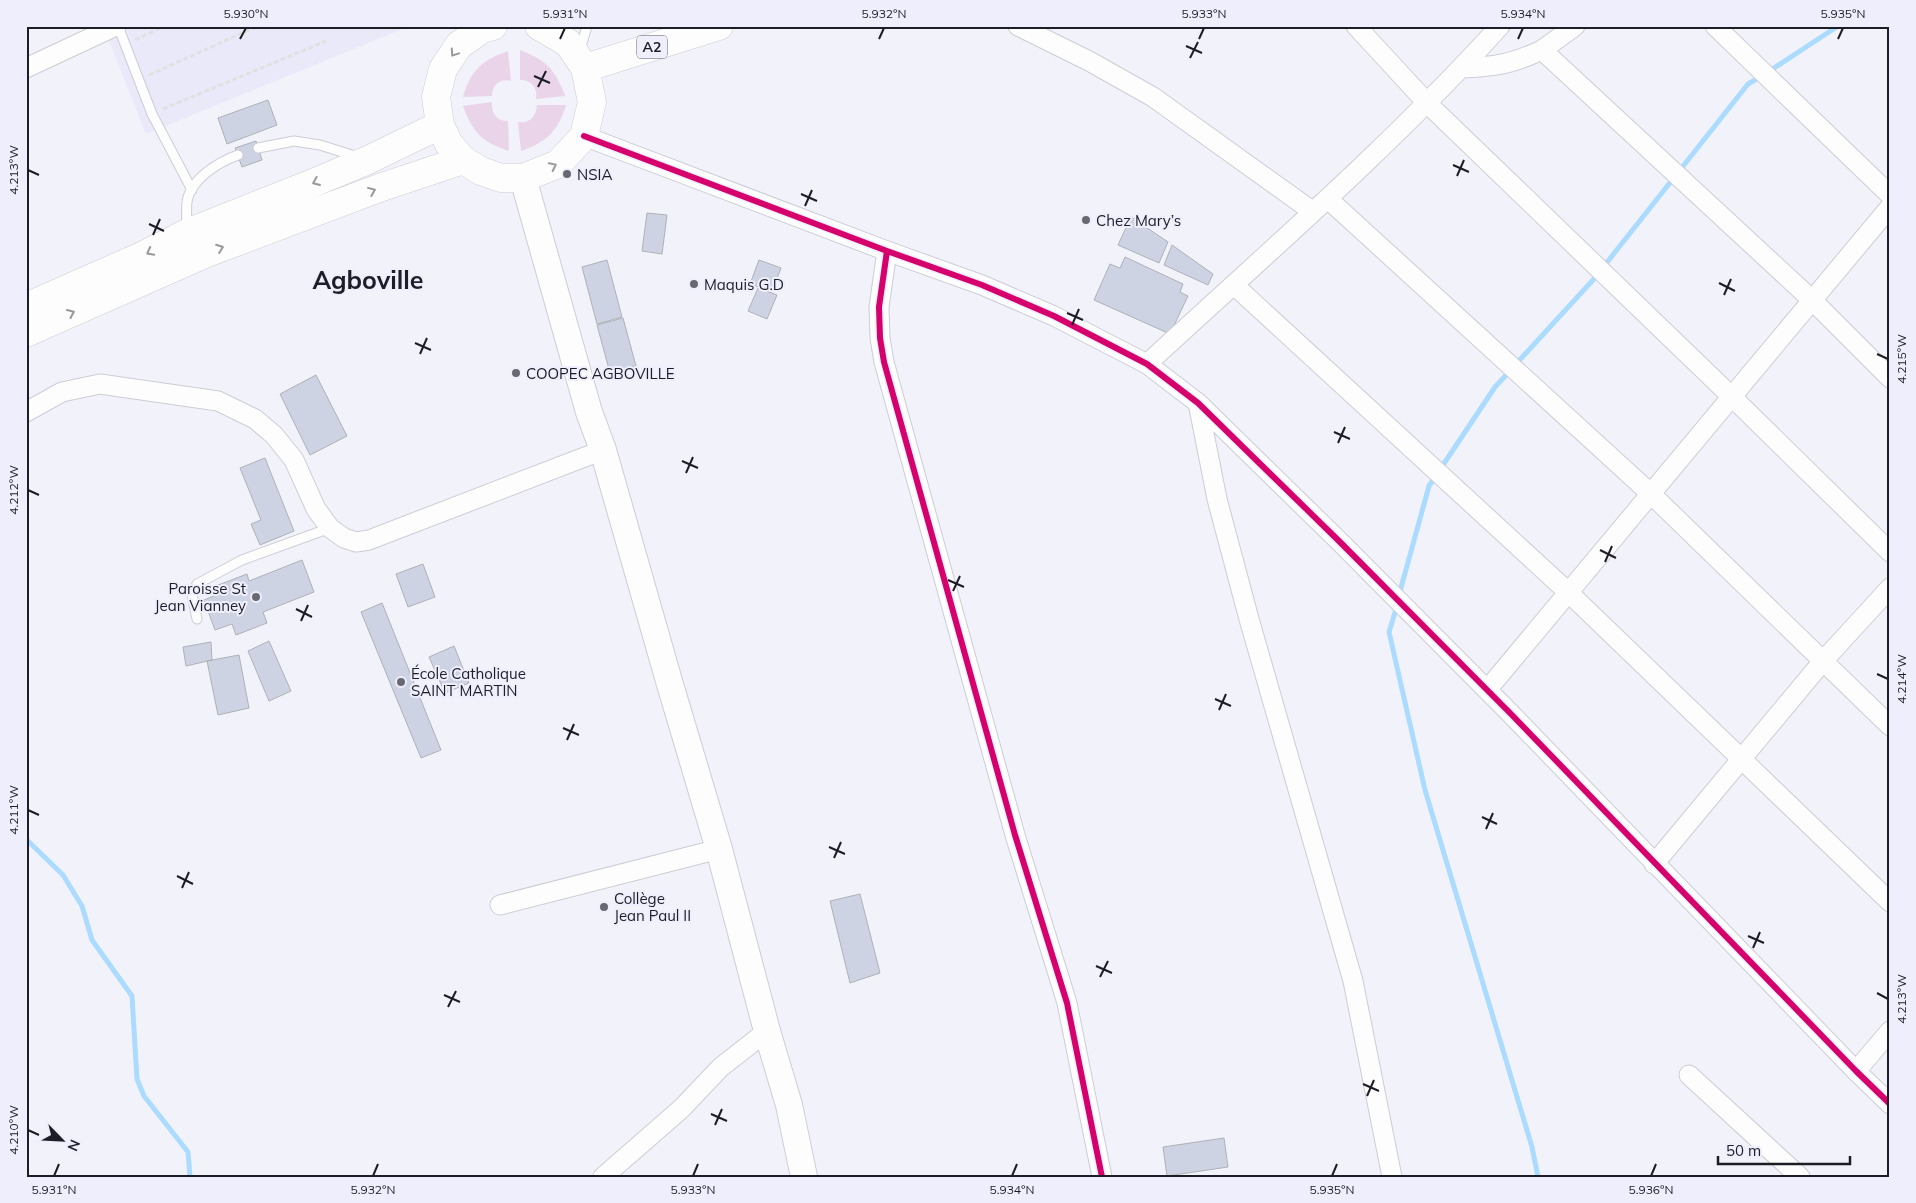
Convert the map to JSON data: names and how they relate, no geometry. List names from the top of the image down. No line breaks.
{"streets":{"main road":["A2"]},"districts":["Agboville"],"places":["NSIA","Chez Mary’s","Maquis G.D","COOPEC AGBOVILLE","Paroisse St Jean Vianney","École Catholique SAINT MARTIN","Collège Jean Paul II"],"scale_bar":"50 m","north":"bottom right","coordinates":["5.930°N","5.931°N","5.932°N","5.933°N","5.934°N","5.935°N","4.213°W","4.215°W","4.212°W","4.214°W","4.211°W","4.210°W","5.936°N"]}
